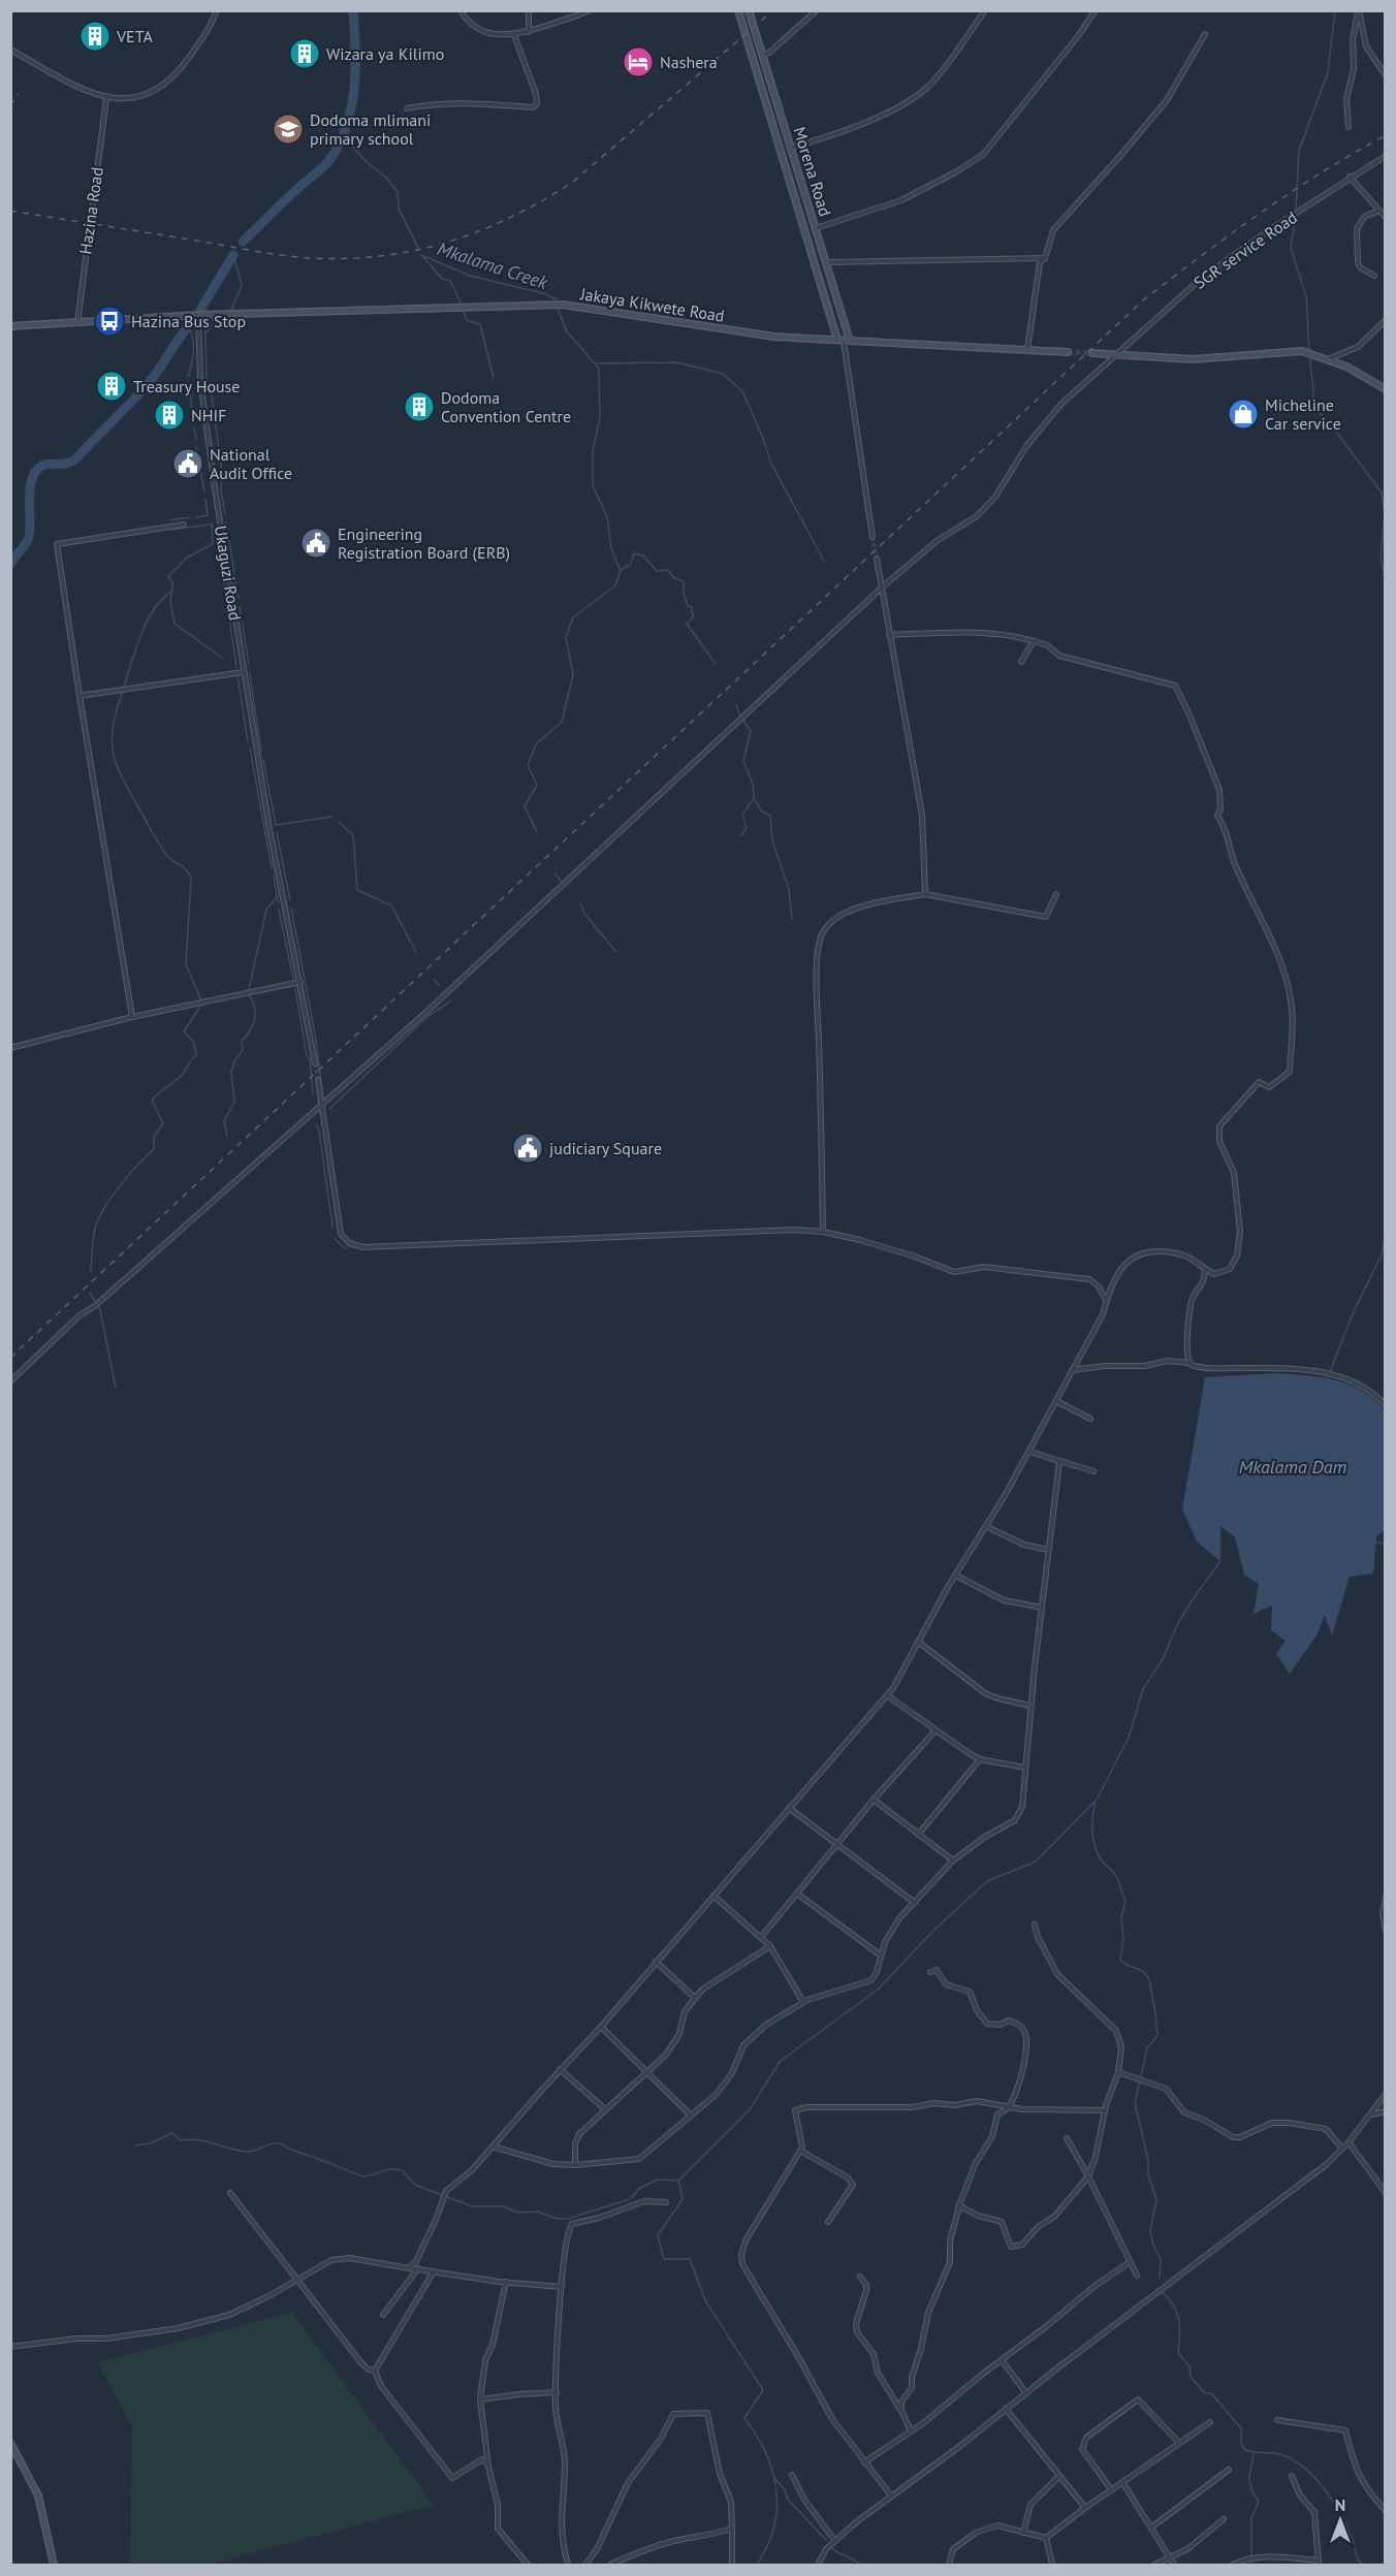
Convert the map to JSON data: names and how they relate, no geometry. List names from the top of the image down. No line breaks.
{"streets":{"main road":["Morena Road","Jakaya Kikwete Road"],"street":["Hazina Road","SGR service Road","Ukaguzi Road"]},"crossings":[["Morena Road","Jakaya Kikwete Road"],["Hazina Road","Jakaya Kikwete Road"],["Jakaya Kikwete Road","Ukaguzi Road"]],"water":["Mkalama Creek","Mkalama Dam"],"places":{"building":["VETA","Wizara ya Kilimo","Treasury House","Dodoma Convention Centre","NHIF"],"hotel":["Nashera"],"school or university":["Dodoma mlimani primary school"],"bus stop":["Hazina Bus Stop"],"shop":["Micheline Car service"],"public building":["National Audit Office","Engineering Registration Board (ERB)","judiciary Square"]},"north":"top"}
